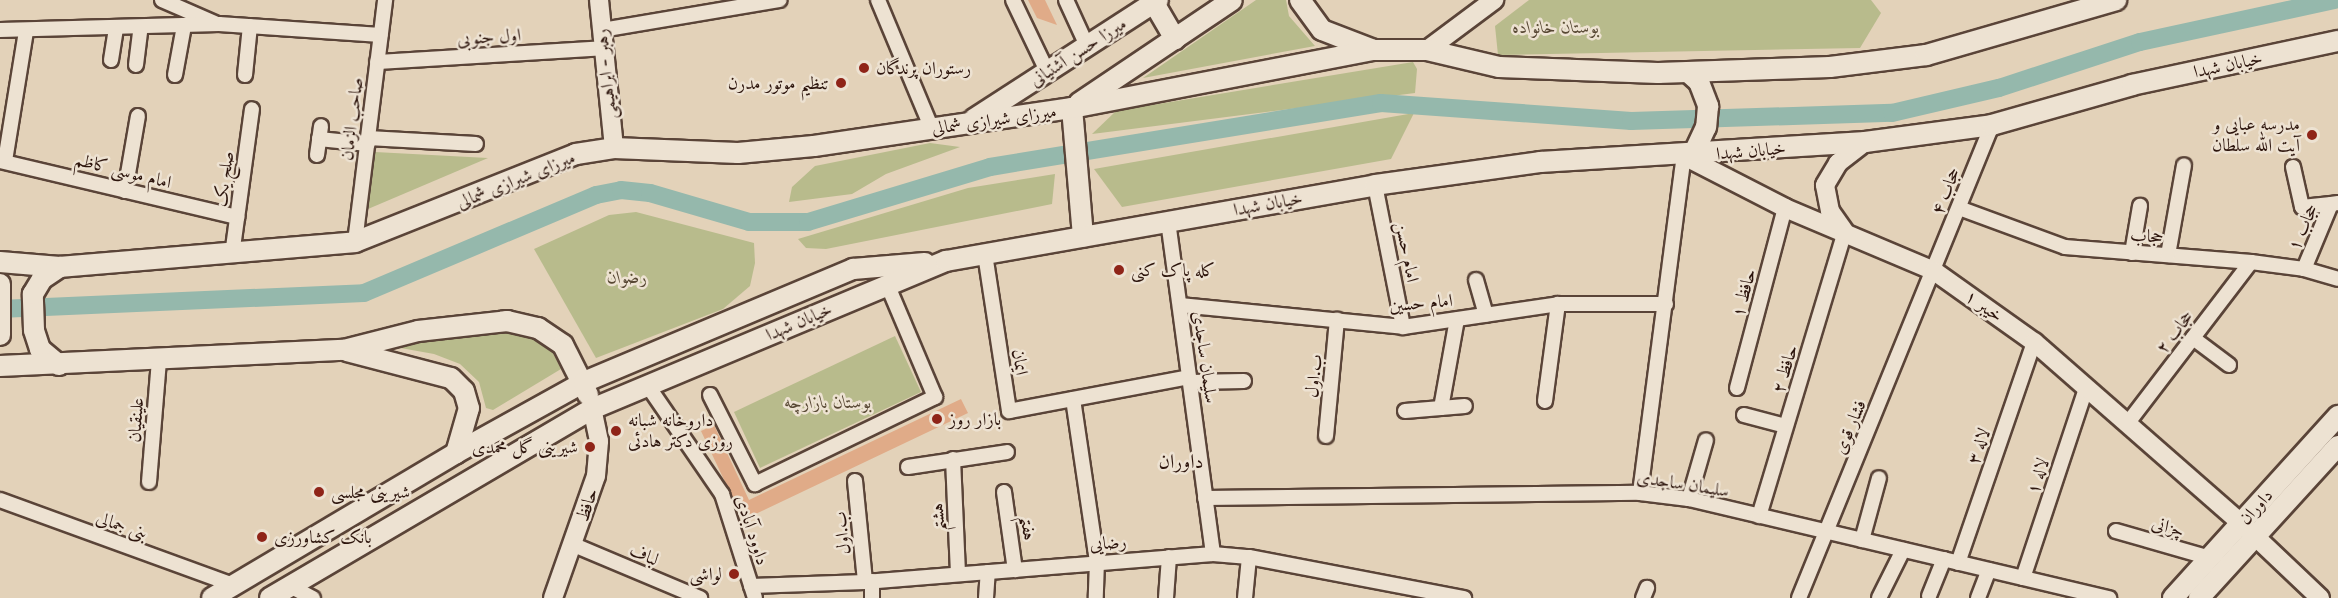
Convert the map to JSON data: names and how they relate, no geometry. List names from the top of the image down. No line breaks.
{"streets":{"main road":["میرزا حسن آشتیانی","خیابان شهدا","میرزای شیرازی شمالی","داوران"],"street":["اول جنوبی","رهبر - ابراهیمی","صاحب الزمان","امام موسی کاظم","صلح یک","حجاب ۴","حجاب ۱","حجاب","امام حسن","حافظ ۱","امام حسین","خیبر ۱","حجاب ۲","سلیمان ساجدی","ایمان","حافظ ۲","ب.اول","علینقیان","فشار قوی","لاله ۳","لاله ۱","حافظ","هشتم","بنی جمالی","چزانی","هفتم","داوود آبادی","رضایی","لباف"]},"crossings":[["اول جنوبی","رهبر - ابراهیمی"],["اول جنوبی","صاحب الزمان"],["میرزا حسن آشتیانی","میرزای شیرازی شمالی"],["خیابان شهدا","حجاب ۴"],["خیابان شهدا","امام حسن"],["خیابان شهدا","خیبر ۱"],["خیابان شهدا","سلیمان ساجدی"],["خیابان شهدا","ایمان"],["خیابان شهدا","حافظ"],["خیابان شهدا","بنی جمالی"],["خیابان شهدا","داوود آبادی"],["رهبر - ابراهیمی","میرزای شیرازی شمالی"],["صاحب الزمان","میرزای شیرازی شمالی"],["میرزای شیرازی شمالی","صلح یک"],["امام موسی کاظم","صلح یک"],["حجاب ۴","حجاب"],["حجاب ۴","خیبر ۱"],["حجاب ۴","فشار قوی"],["حجاب ۱","حجاب"],["حجاب","حجاب ۲"],["امام حسن","امام حسین"],["حافظ ۱","خیبر ۱"],["امام حسین","سلیمان ساجدی"],["امام حسین","ب.اول"],["خیبر ۱","حجاب ۲"],["خیبر ۱","حافظ ۲"],["خیبر ۱","فشار قوی"],["خیبر ۱","لاله ۳"],["خیبر ۱","لاله ۱"],["خیبر ۱","داوران"],["سلیمان ساجدی","ایمان"],["سلیمان ساجدی","حافظ ۲"],["سلیمان ساجدی","فشار قوی"],["سلیمان ساجدی","لاله ۳"],["سلیمان ساجدی","لاله ۱"],["سلیمان ساجدی","رضایی"],["ب.اول","رضایی"],["حافظ","لباف"],["داوران","چزانی"],["هشتم","رضایی"],["هفتم","رضایی"],["داوود آبادی","رضایی"]],"districts":["داوران"],"parks":["بوستان خانواده","رضوان","بوستان بازارچه"],"places":["رستوران پرندگان","تنظیم موتور مدرن","مدرسه عبایی و آیت الله سلطان","کله پاک کنی","بازار روز","داروخانه شبانه روزی دکتر هادئی","شیرینی گل محمدی","شیرینی مجلسی","بانک کشاورزی","لواشی"]}
